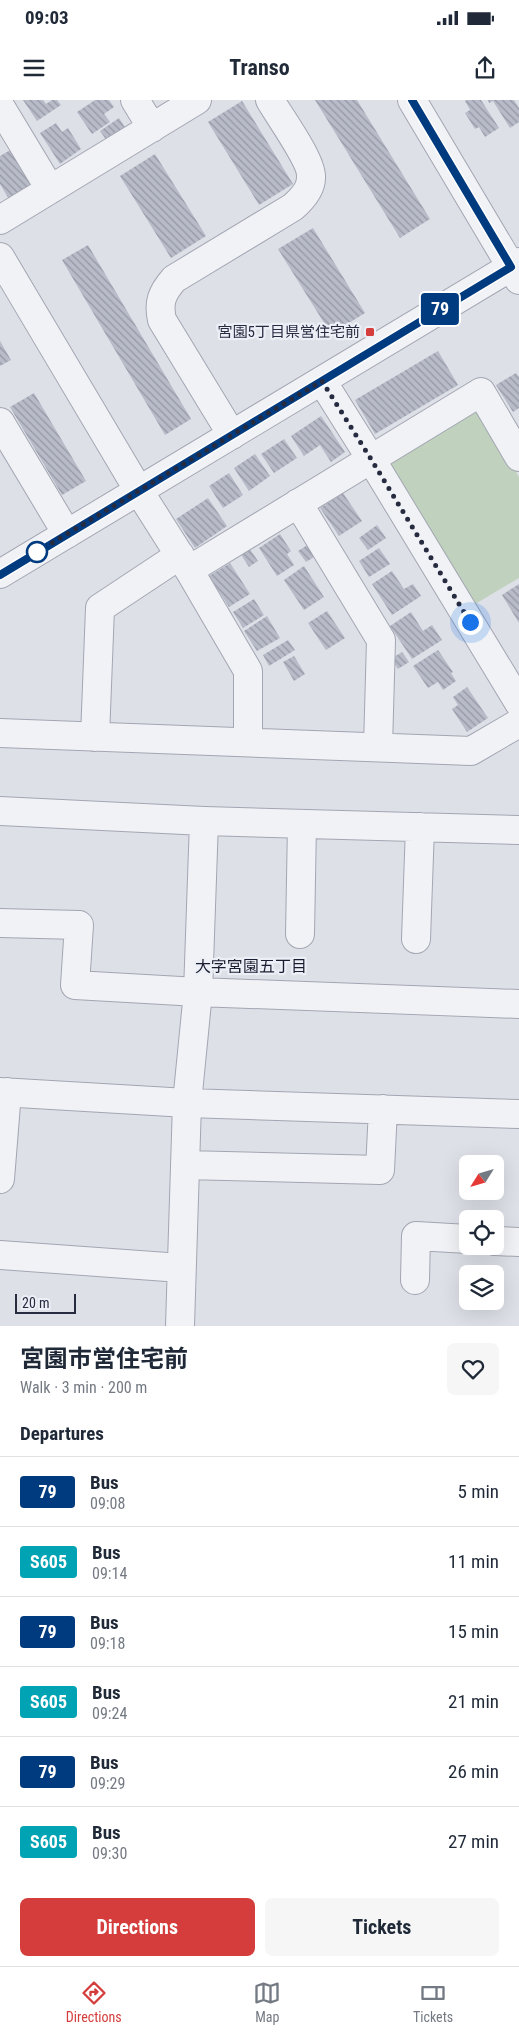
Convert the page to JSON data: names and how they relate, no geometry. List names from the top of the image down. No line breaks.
{"districts":["大字宮園五丁目"],"places":{"transit":["宮園5丁目県営住宅前"]},"lines":["bus line 79"],"scale_bar":"20 m","north":"bottom left","page":{"status":"09:03","header":"Transo","on_map":"79","scale":"20 m","heading":[["宮園市営住宅前","Walk · 3 min · 200 m"],"Departures"],"list":[{"mark":"79","name":"Bus","note":"09:08","value":"5 min"},{"mark":"S605","name":"Bus","note":"09:14","value":"11 min"},{"mark":"79","name":"Bus","note":"09:18","value":"15 min"},{"mark":"S605","name":"Bus","note":"09:24","value":"21 min"},{"mark":"79","name":"Bus","note":"09:29","value":"26 min"},{"mark":"S605","name":"Bus","note":"09:30","value":"27 min"}],"buttons":["Directions","Tickets"],"tabs":["Directions","Map","Tickets"]}}
